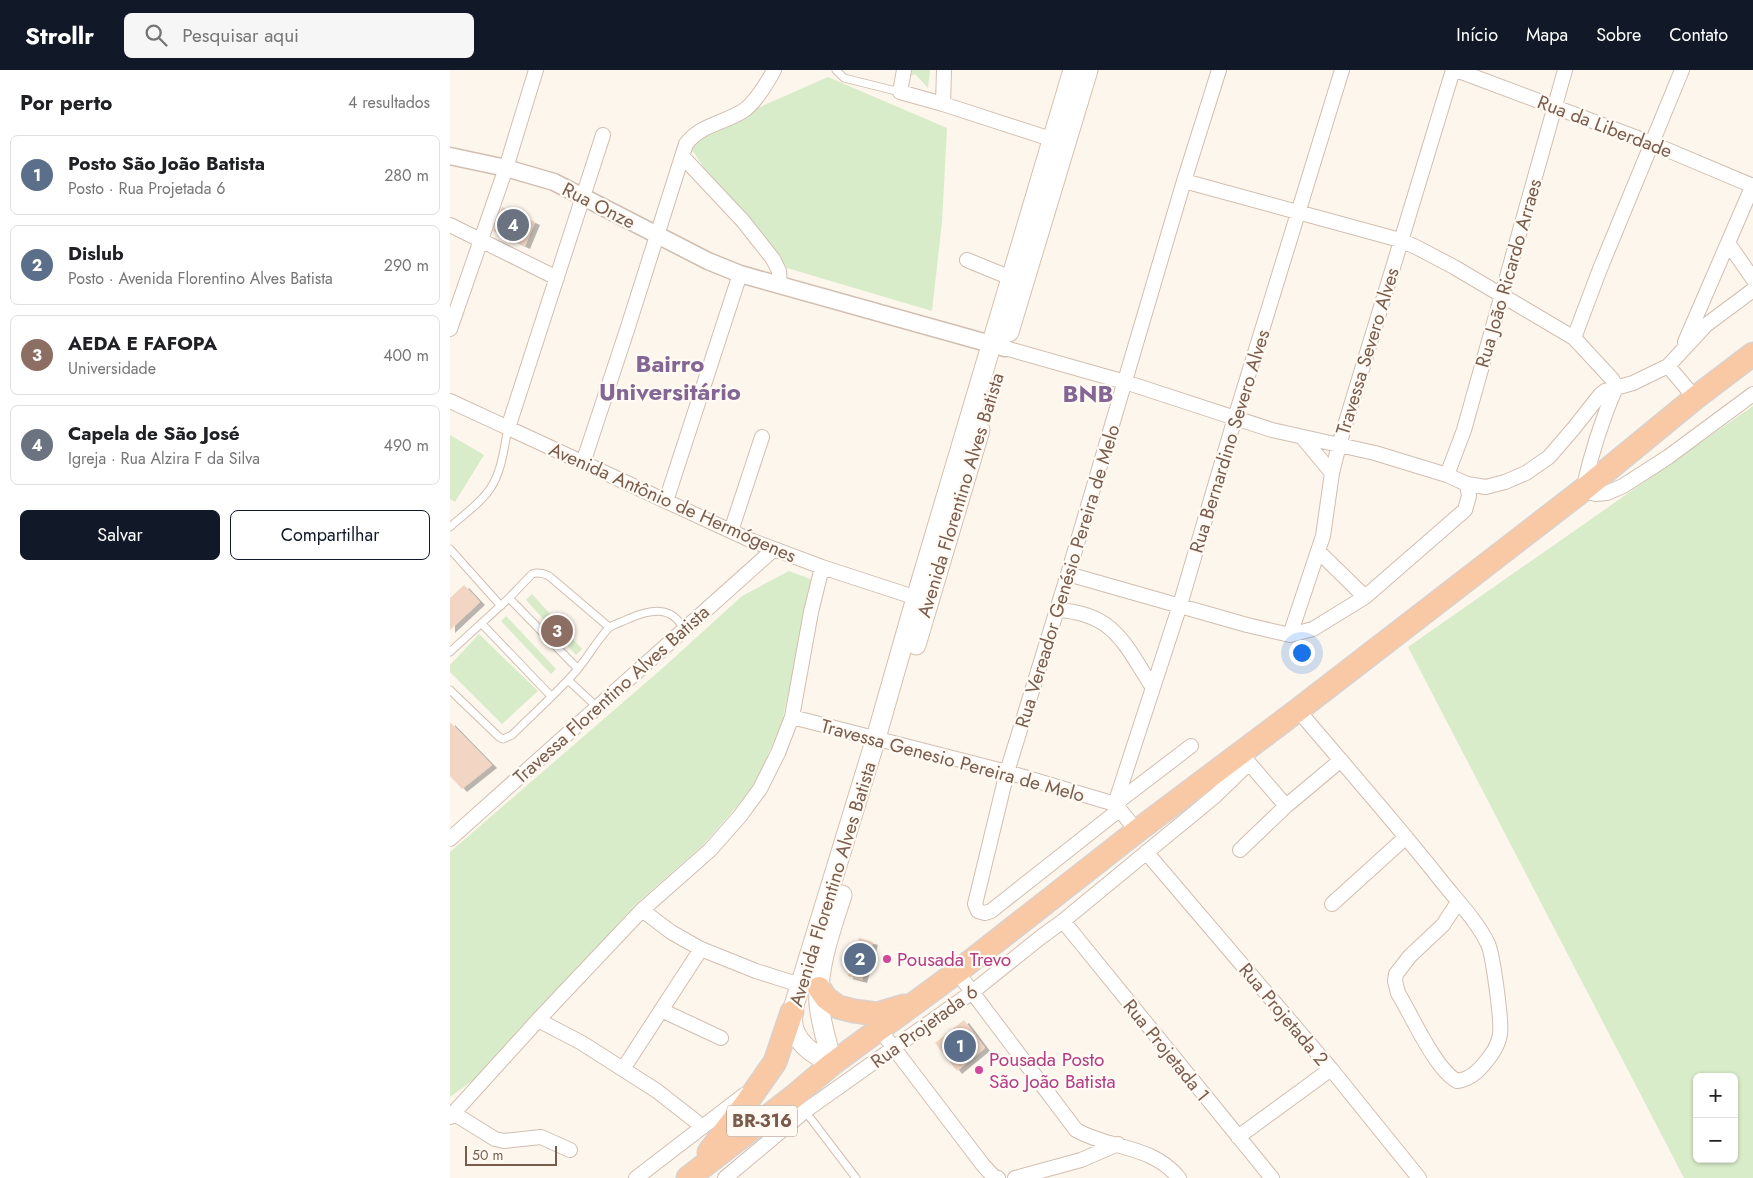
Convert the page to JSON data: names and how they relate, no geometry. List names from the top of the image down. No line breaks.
{"streets":{"highway":["BR-316"],"main road":["Avenida Florentino Alves Batista"],"street":["Rua da Liberdade","Rua Onze","Rua João Ricardo Arraes","Travessa Severo Alves","Rua Bernardino Severo Alves","Avenida Antônio de Hermógenes","Rua Vereador Genésio Pereira de Melo","Travessa Florentino Alves Batista","Travessa Genesio Pereira de Melo","Rua Projetada 2","Rua Projetada 6","Rua Projetada 1"]},"crossings":[["Rua da Liberdade","Rua João Ricardo Arraes"],["Rua da Liberdade","Travessa Severo Alves"],["Rua Onze","Avenida Florentino Alves Batista"],["Rua Bernardino Severo Alves","Rua Vereador Genésio Pereira de Melo"],["Rua Bernardino Severo Alves","Travessa Genesio Pereira de Melo"],["Avenida Florentino Alves Batista","Avenida Antônio de Hermógenes"],["Avenida Florentino Alves Batista","Travessa Genesio Pereira de Melo"],["Avenida Florentino Alves Batista","BR-316"],["Avenida Antônio de Hermógenes","Travessa Florentino Alves Batista"],["Rua Vereador Genésio Pereira de Melo","Travessa Genesio Pereira de Melo"],["Rua Projetada 2","Rua Projetada 6"],["Rua Projetada 6","Rua Projetada 1"],["Rua Projetada 6","BR-316"]],"districts":["Bairro Universitário","BNB"],"places":["Pousada Trevo","Pousada Posto São João Batista"],"scale_bar":"50 m","page":{"header":"Strollr","search":"Pesquisar aqui","nav":["Início","Mapa","Sobre","Contato"],"heading":["Por perto","4 resultados"],"list":[{"mark":"1","name":"Posto São João Batista","note":"Posto · Rua Projetada 6","value":"280 m"},{"mark":"2","name":"Dislub","note":"Posto · Avenida Florentino Alves Batista","value":"290 m"},{"mark":"3","name":"AEDA E FAFOPA","note":"Universidade","value":"400 m"},{"mark":"4","name":"Capela de São José","note":"Igreja · Rua Alzira F da Silva","value":"490 m"}],"pins":["4","3","2","1"],"buttons":["Salvar","Compartilhar"],"map_buttons":["+","−"],"scale":"50 m"}}
